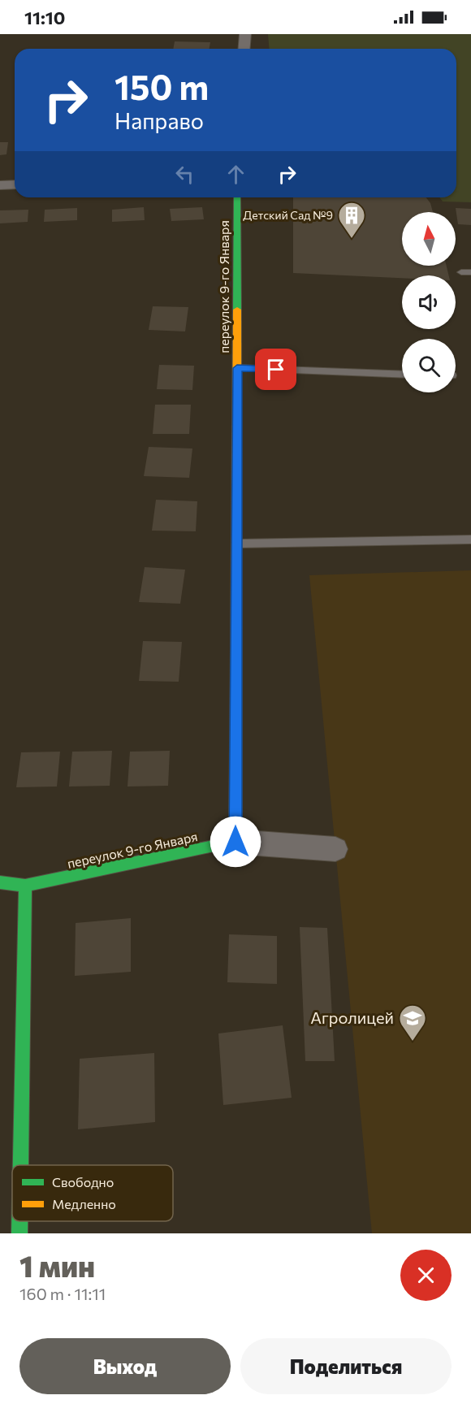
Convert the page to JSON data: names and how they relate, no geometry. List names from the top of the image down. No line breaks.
{"streets":{"street":["переулок 9-го Января"]},"places":{"building":["Детский Сад №9"],"school or university":["Агролицей"]},"legend":["Свободно","Медленно"],"north":"top","page":{"status":"11:10","turn":["150 m","Направо"],"heading":["1 мин","160 m · 11:11"],"buttons":["Выход","Поделиться"]}}
